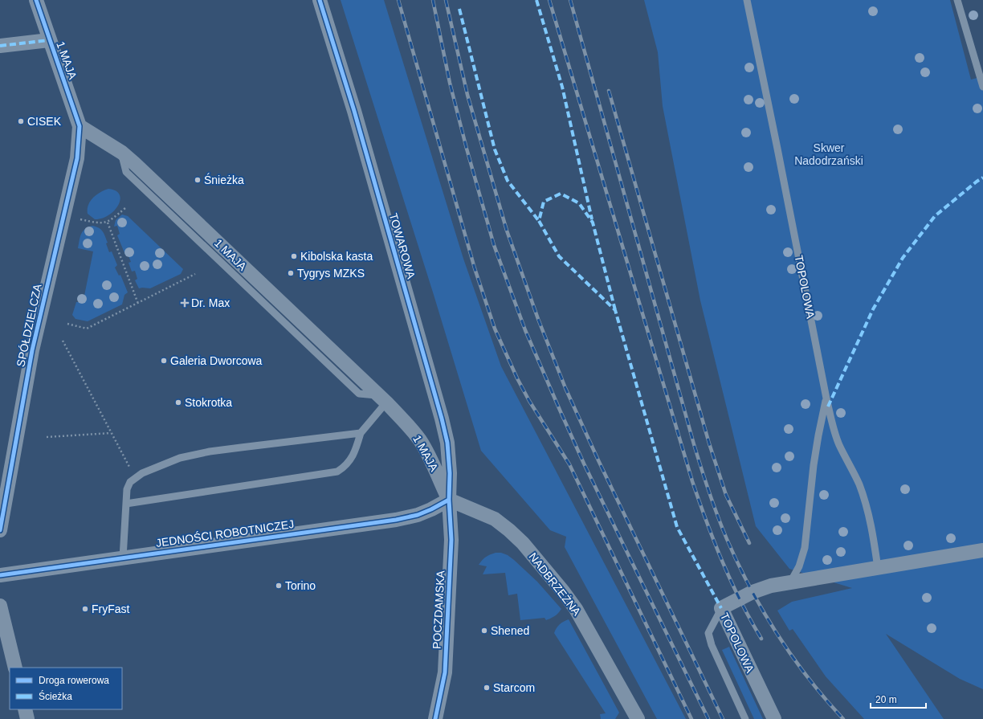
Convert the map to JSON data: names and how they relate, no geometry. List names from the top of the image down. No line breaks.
{"streets":{"street":["1 MAJA","TOWAROWA","TOPOLOWA","SPÓŁDZIELCZA","JEDNOŚCI ROBOTNICZEJ","NADBRZEŻNA","POCZDAMSKA"]},"crossings":[["1 MAJA","TOWAROWA"],["1 MAJA","SPÓŁDZIELCZA"],["1 MAJA","JEDNOŚCI ROBOTNICZEJ"],["1 MAJA","NADBRZEŻNA"],["1 MAJA","POCZDAMSKA"],["TOWAROWA","JEDNOŚCI ROBOTNICZEJ"],["TOWAROWA","NADBRZEŻNA"],["TOWAROWA","POCZDAMSKA"],["JEDNOŚCI ROBOTNICZEJ","NADBRZEŻNA"],["JEDNOŚCI ROBOTNICZEJ","POCZDAMSKA"],["NADBRZEŻNA","POCZDAMSKA"]],"parks":["Skwer Nadodrzański"],"places":{"other":["CISEK","Śnieżka","Kibolska kasta","Tygrys MZKS","Galeria Dworcowa","Stokrotka","Torino","FryFast","Shened","Starcom"],"health":["Dr. Max"]},"legend":["Droga rowerowa","Ścieżka"],"scale_bar":"20 m"}
